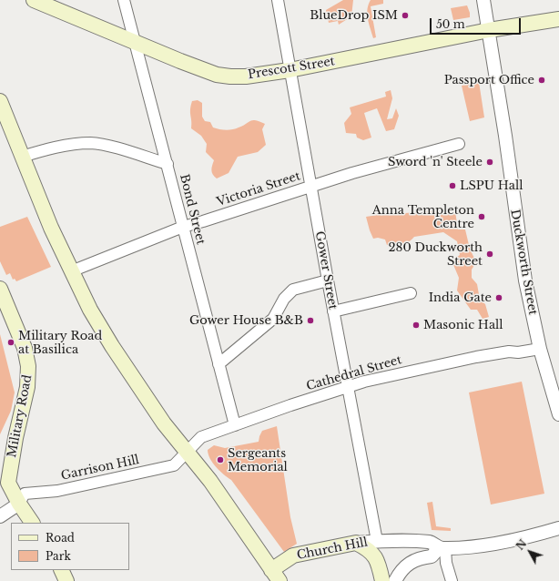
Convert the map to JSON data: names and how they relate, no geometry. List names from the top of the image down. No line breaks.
{"streets":{"main road":["Prescott Street","Military Road","Church Hill"],"street":["Victoria Street","Bond Street","Duckworth Street","Gower Street","Cathedral Street","Garrison Hill"]},"crossings":[["Prescott Street","Bond Street"],["Prescott Street","Duckworth Street"],["Prescott Street","Gower Street"],["Victoria Street","Bond Street"],["Victoria Street","Gower Street"],["Bond Street","Cathedral Street"],["Duckworth Street","Cathedral Street"],["Gower Street","Cathedral Street"],["Gower Street","Church Hill"],["Cathedral Street","Garrison Hill"],["Military Road","Garrison Hill"]],"places":["BlueDrop ISM","Passport Office","Sword 'n' Steele","LSPU Hall","Anna Templeton Centre","280 Duckworth Street","India Gate","Gower House B&B","Masonic Hall","Military Road at Basilica","Sergeants Memorial"],"legend":["Road","Park"],"scale_bar":"50 m","north":"top left"}
